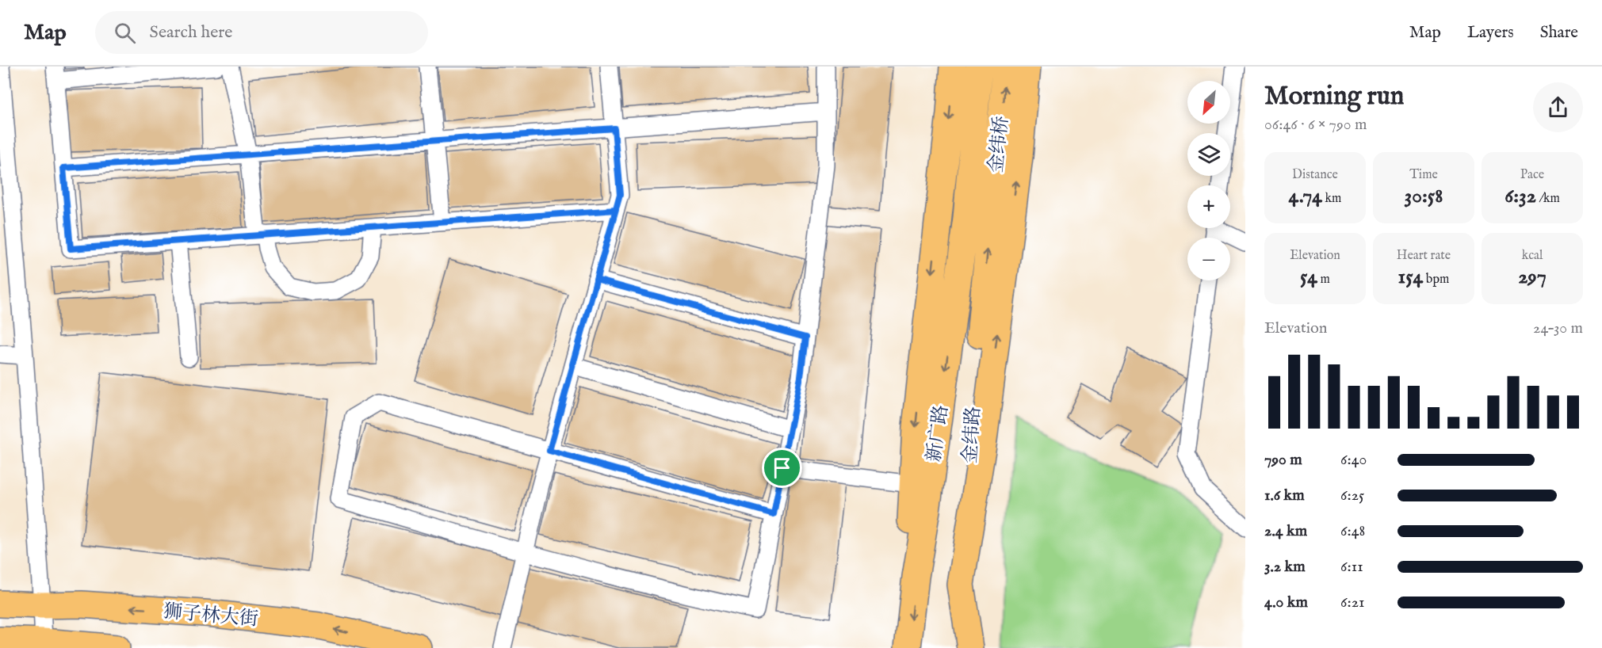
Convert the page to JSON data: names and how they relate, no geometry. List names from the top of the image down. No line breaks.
{"streets":{"main road":["金纬桥","新广路","金纬路","狮子林大街"]},"crossings":[["金纬桥","新广路"],["金纬桥","金纬路"],["新广路","金纬路"]],"one_way":["狮子林大街"],"north":"bottom left","page":{"header":"Map","search":"Search here","nav":["Map","Layers","Share"],"heading":["Morning run","06:46 · 6 × 790 m"],"map_buttons":["+","−"],"stats":[["Distance","4.74 km"],["Time","30:58"],["Pace","6:32 /km"],["Elevation","54 m"],["Heart rate","154 bpm"],["kcal","297"]],"chart":["Elevation","24–30 m"],"list":[{"name":"790 m","note":"6:40"},{"name":"1.6 km","note":"6:25"},{"name":"2.4 km","note":"6:48"},{"name":"3.2 km","note":"6:11"},{"name":"4.0 km","note":"6:21"}]}}
